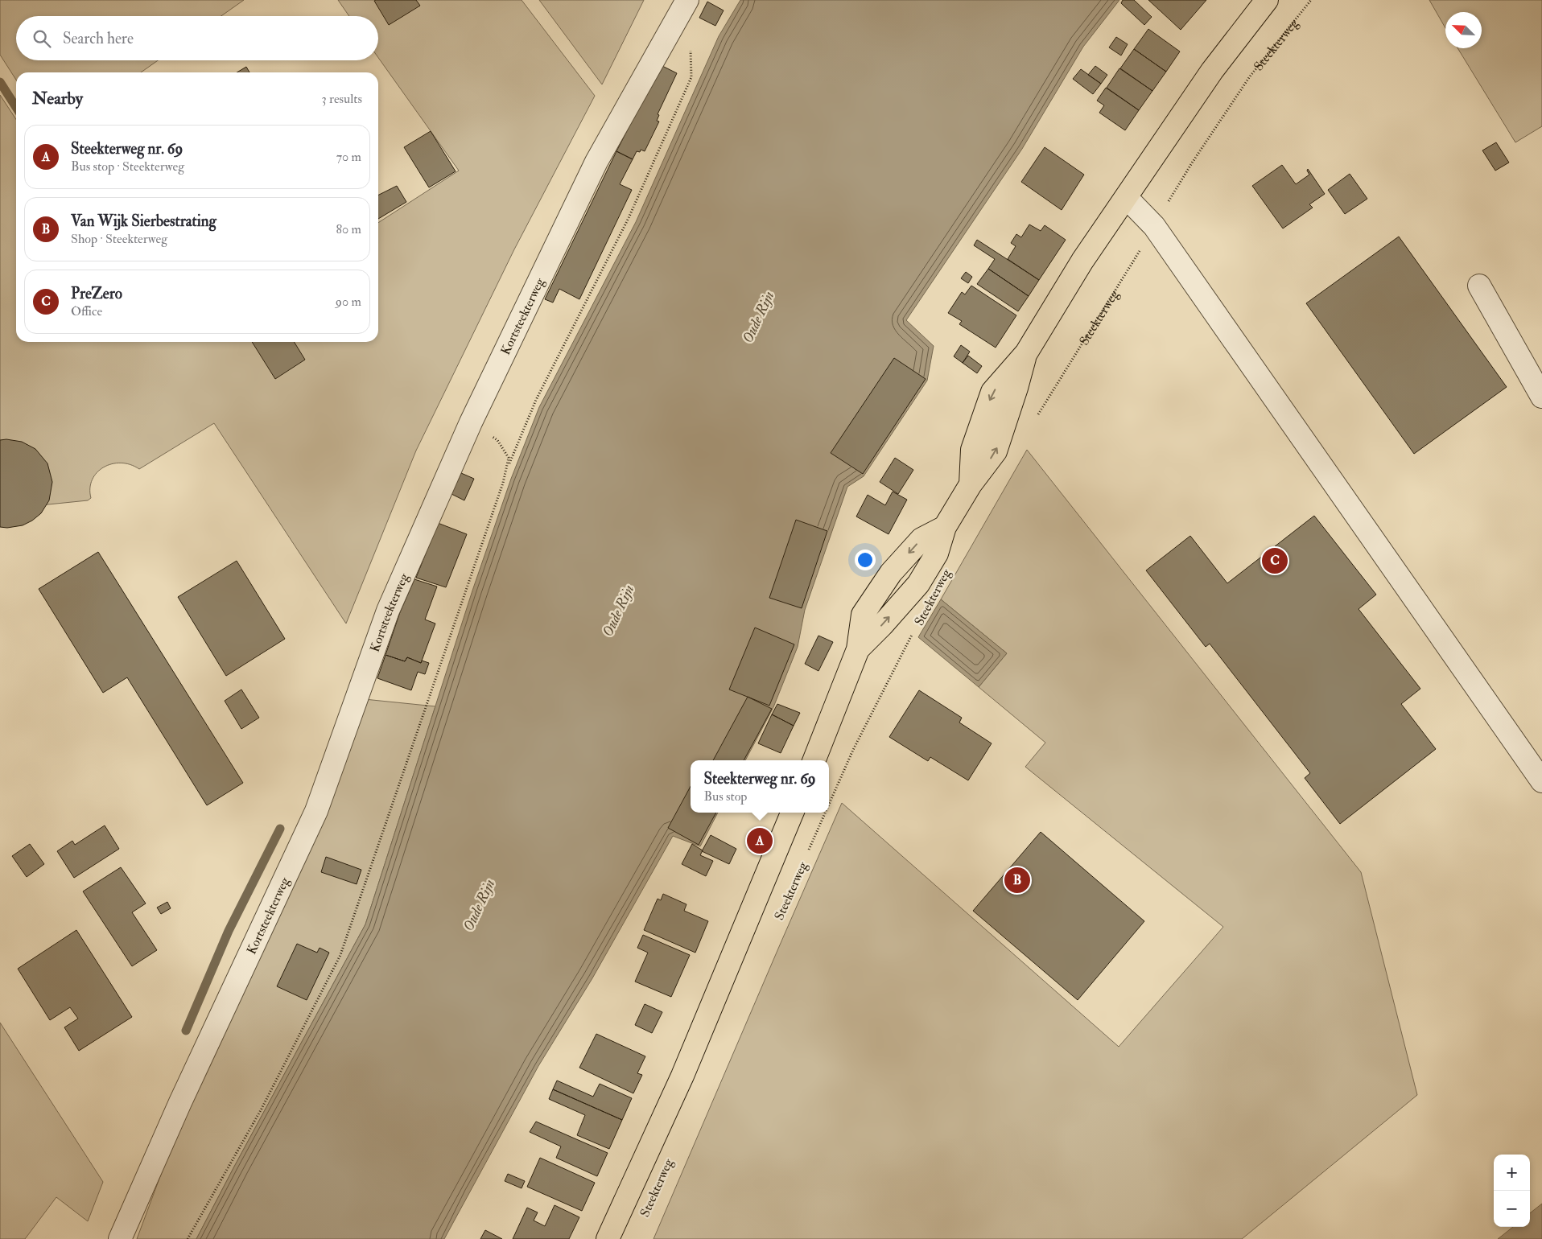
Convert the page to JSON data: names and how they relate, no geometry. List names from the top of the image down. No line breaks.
{"streets":{"main road":["Steekterweg"],"street":["Kortsteekterweg"]},"water":["Oude Rijn"],"north":"top left","page":{"search":"Search here","heading":["Nearby","3 results"],"list":[{"mark":"A","name":"Steekterweg nr. 69","note":"Bus stop · Steekterweg","value":"70 m"},{"mark":"B","name":"Van Wijk Sierbestrating","note":"Shop · Steekterweg","value":"80 m"},{"mark":"C","name":"PreZero","note":"Office","value":"90 m"}],"pins":["C","A","B"],"popup":["Steekterweg nr. 69","Bus stop"],"map_buttons":["+","−"]}}
